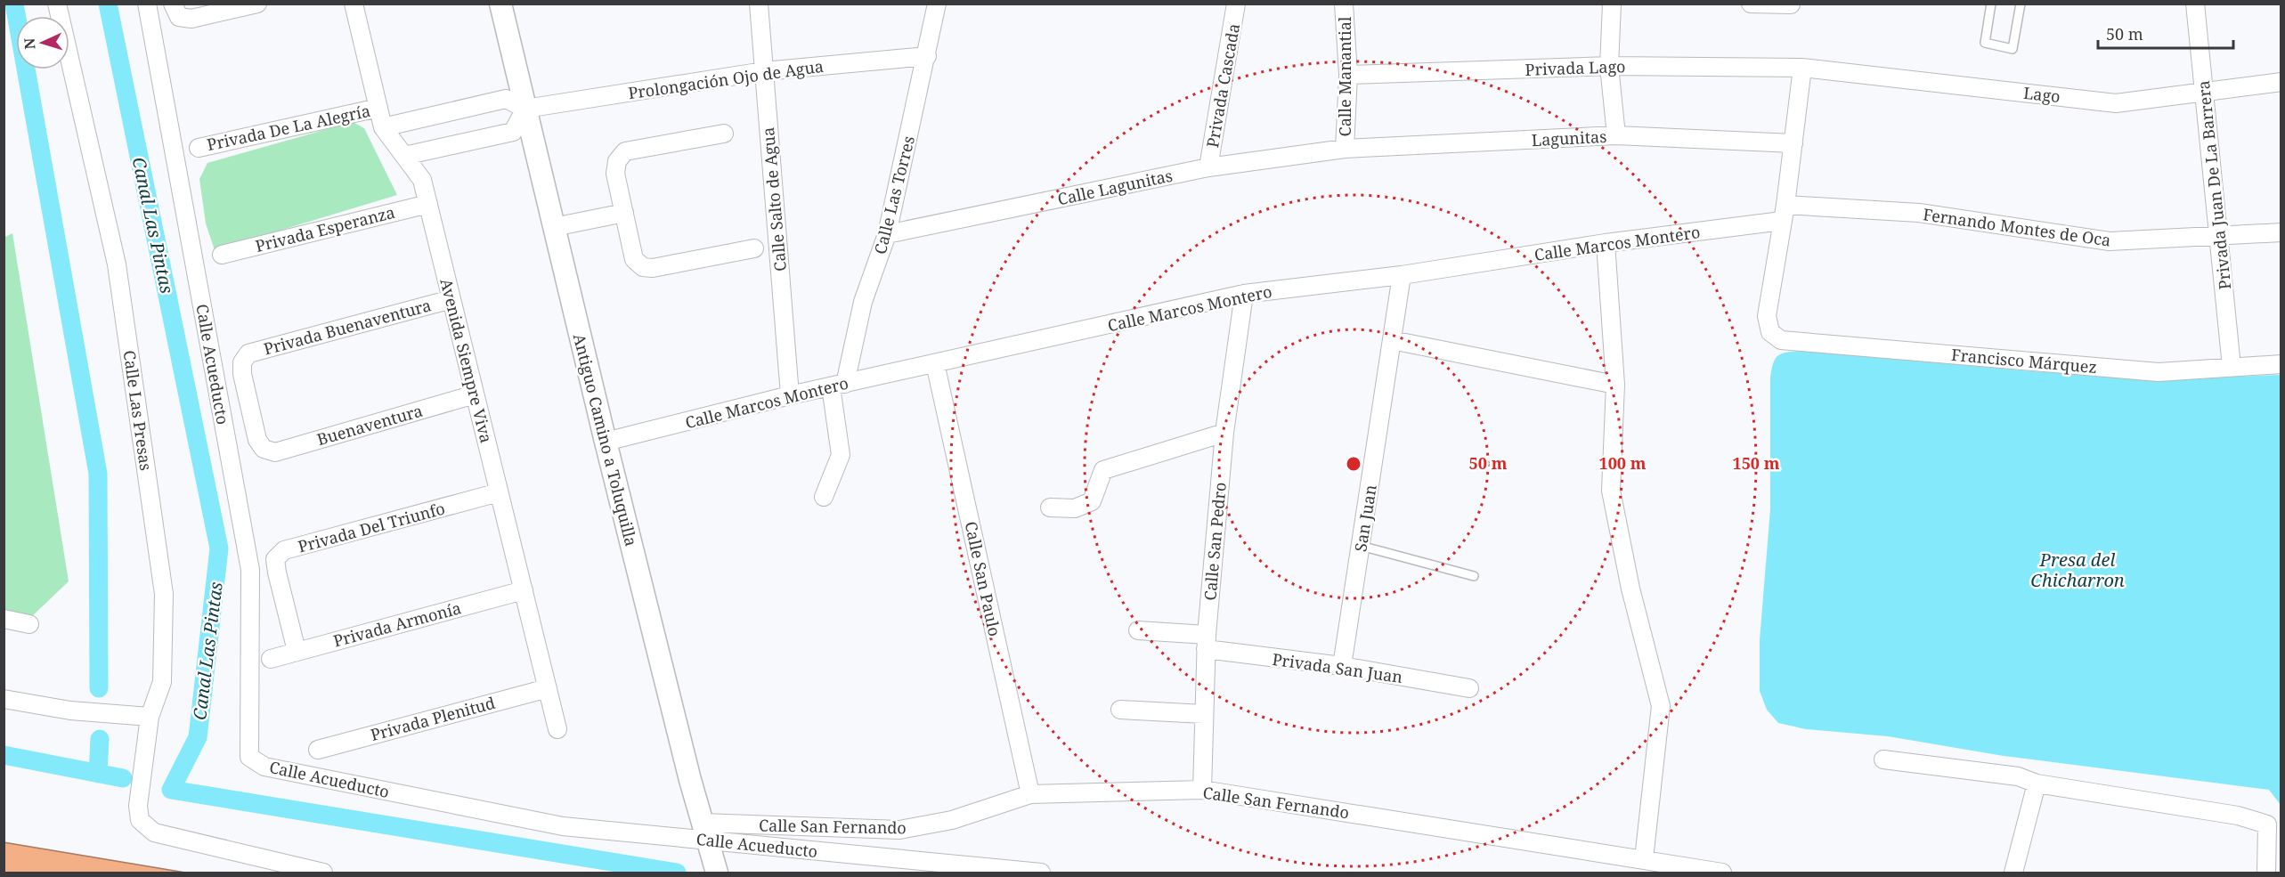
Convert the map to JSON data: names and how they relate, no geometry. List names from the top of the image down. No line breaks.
{"streets":{"street":["Privada Lago","Calle Manantial","Prolongación Ojo de Agua","Privada Cascada","Lago","Privada De La Alegría","Lagunitas","Privada Juan De La Barrera","Calle Lagunitas","Calle Las Torres","Calle Salto de Agua","Fernando Montes de Oca","Privada Esperanza","Calle Marcos Montero","Privada Buenaventura","Avenida Siempre Viva","Francisco Márquez","Calle Acueducto","Calle Las Presas","Buenaventura","Antiguo Camino a Toluquilla","San Juan","Privada Del Triunfo","Calle San Pedro","Calle San Paulo","Privada Armonía","Privada San Juan","Privada Plenitud","Calle San Fernando"]},"crossings":[["Privada Lago","Calle Manantial"],["Privada Lago","Lago"],["Calle Manantial","Lagunitas"],["Calle Manantial","Calle Lagunitas"],["Prolongación Ojo de Agua","Calle Las Torres"],["Prolongación Ojo de Agua","Calle Salto de Agua"],["Prolongación Ojo de Agua","Avenida Siempre Viva"],["Prolongación Ojo de Agua","Antiguo Camino a Toluquilla"],["Privada Cascada","Calle Lagunitas"],["Lago","Privada Juan De La Barrera"],["Privada De La Alegría","Avenida Siempre Viva"],["Lagunitas","Calle Lagunitas"],["Privada Juan De La Barrera","Fernando Montes de Oca"],["Privada Juan De La Barrera","Francisco Márquez"],["Calle Lagunitas","Calle Las Torres"],["Calle Las Torres","Calle Marcos Montero"],["Calle Salto de Agua","Calle Marcos Montero"],["Fernando Montes de Oca","Calle Marcos Montero"],["Fernando Montes de Oca","Francisco Márquez"],["Privada Esperanza","Avenida Siempre Viva"],["Calle Marcos Montero","Francisco Márquez"],["Calle Marcos Montero","Antiguo Camino a Toluquilla"],["Calle Marcos Montero","San Juan"],["Calle Marcos Montero","Calle San Pedro"],["Calle Marcos Montero","Calle San Paulo"],["Privada Buenaventura","Avenida Siempre Viva"],["Privada Buenaventura","Buenaventura"],["Avenida Siempre Viva","Buenaventura"],["Avenida Siempre Viva","Privada Del Triunfo"],["Avenida Siempre Viva","Privada Armonía"],["Avenida Siempre Viva","Privada Plenitud"],["Calle Acueducto","Antiguo Camino a Toluquilla"],["Calle Acueducto","Calle San Fernando"],["Antiguo Camino a Toluquilla","Calle San Fernando"],["San Juan","Privada San Juan"],["Privada Del Triunfo","Privada Armonía"],["Calle San Pedro","Privada San Juan"],["Calle San Pedro","Calle San Fernando"],["Calle San Paulo","Calle San Fernando"]],"water":["Canal Las Pintas","Presa del Chicharron"],"scale_bar":"50 m","north":"left","rings":["50 m","100 m","150 m"]}
